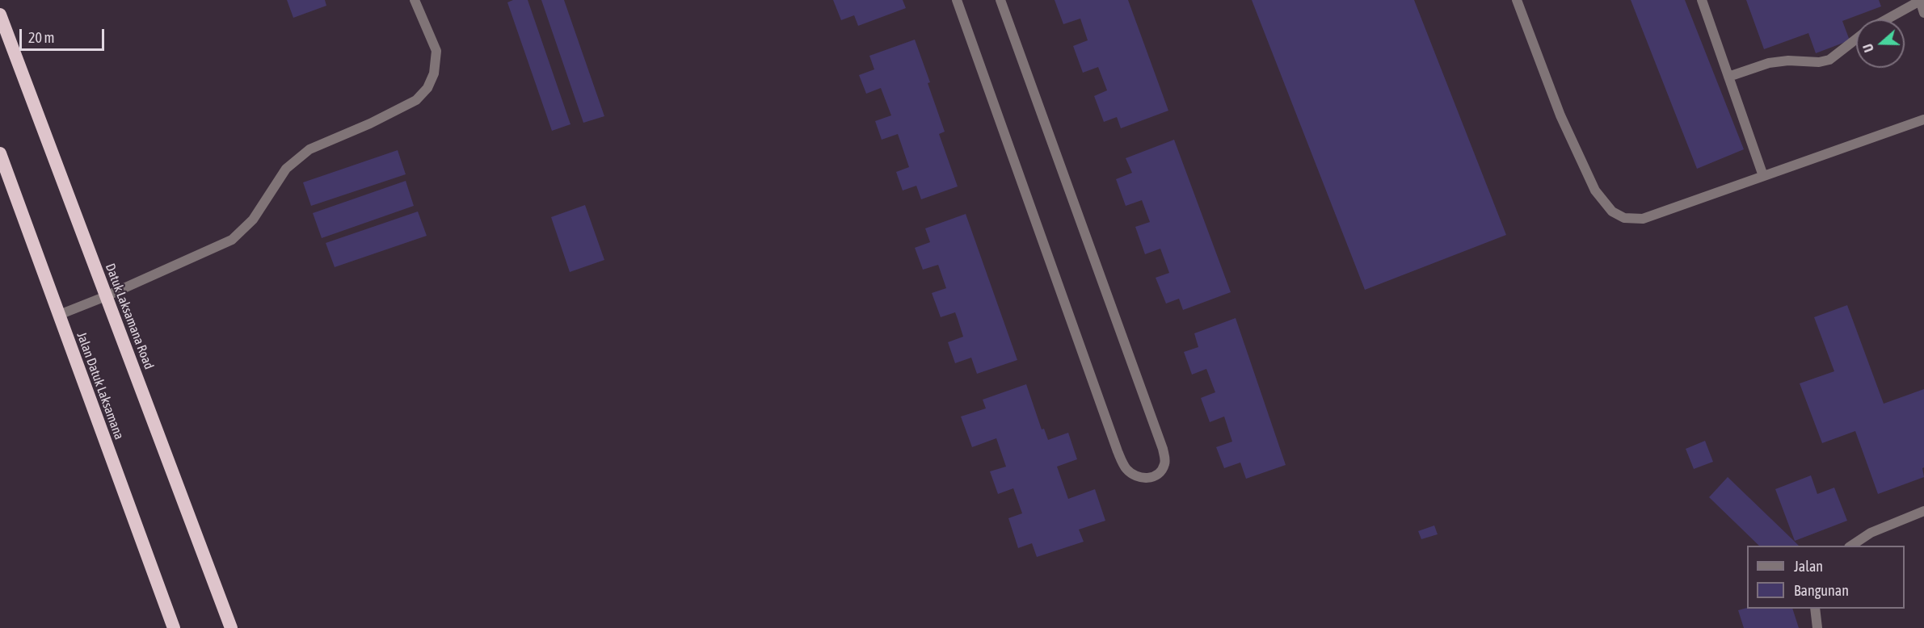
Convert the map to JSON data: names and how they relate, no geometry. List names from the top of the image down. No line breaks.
{"streets":{"highway":["Datuk Laksamana Road","Jalan Datuk Laksamana"]},"legend":["Jalan","Bangunan"],"scale_bar":"20 m","north":"left"}
